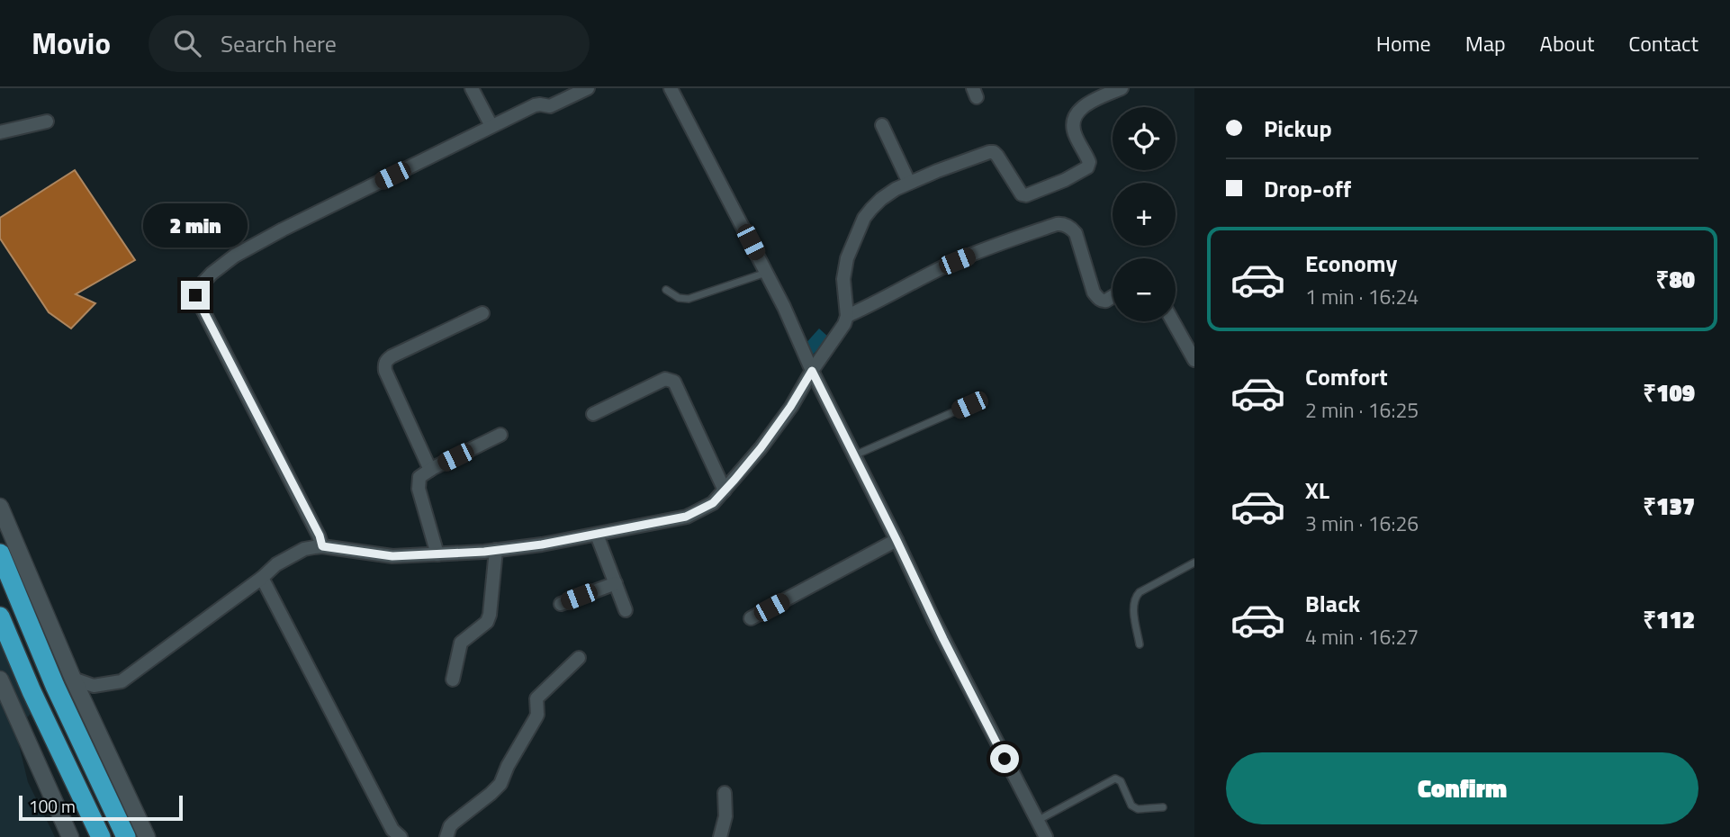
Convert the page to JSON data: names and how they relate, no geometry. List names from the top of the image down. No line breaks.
{"scale_bar":"100 m","page":{"header":"Movio","search":"Search here","nav":["Home","Map","About","Contact"],"banner":["Pickup","Drop-off"],"map_buttons":["+","−"],"bubble":"2 min","list":[{"name":"Economy","note":"1 min · 16:24","value":"₹80"},{"name":"Comfort","note":"2 min · 16:25","value":"₹109"},{"name":"XL","note":"3 min · 16:26","value":"₹137"},{"name":"Black","note":"4 min · 16:27","value":"₹112"}],"buttons":"Confirm","scale":"100 m"}}
